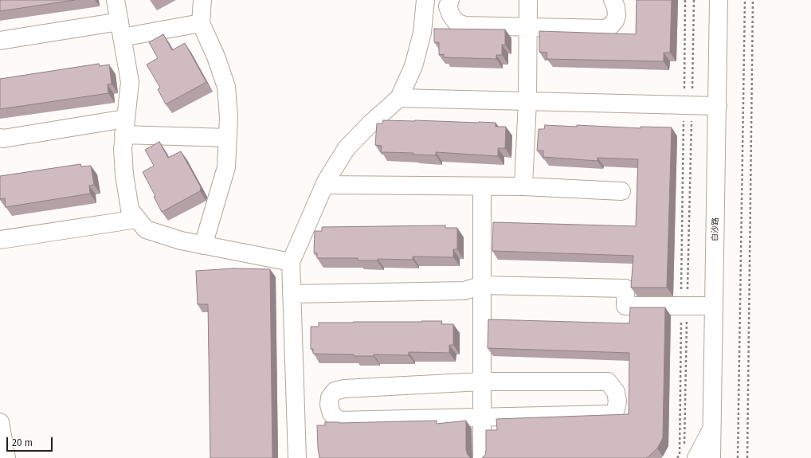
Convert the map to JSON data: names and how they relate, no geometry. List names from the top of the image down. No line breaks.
{"streets":{"street":["白沙路"]},"scale_bar":"20 m"}
